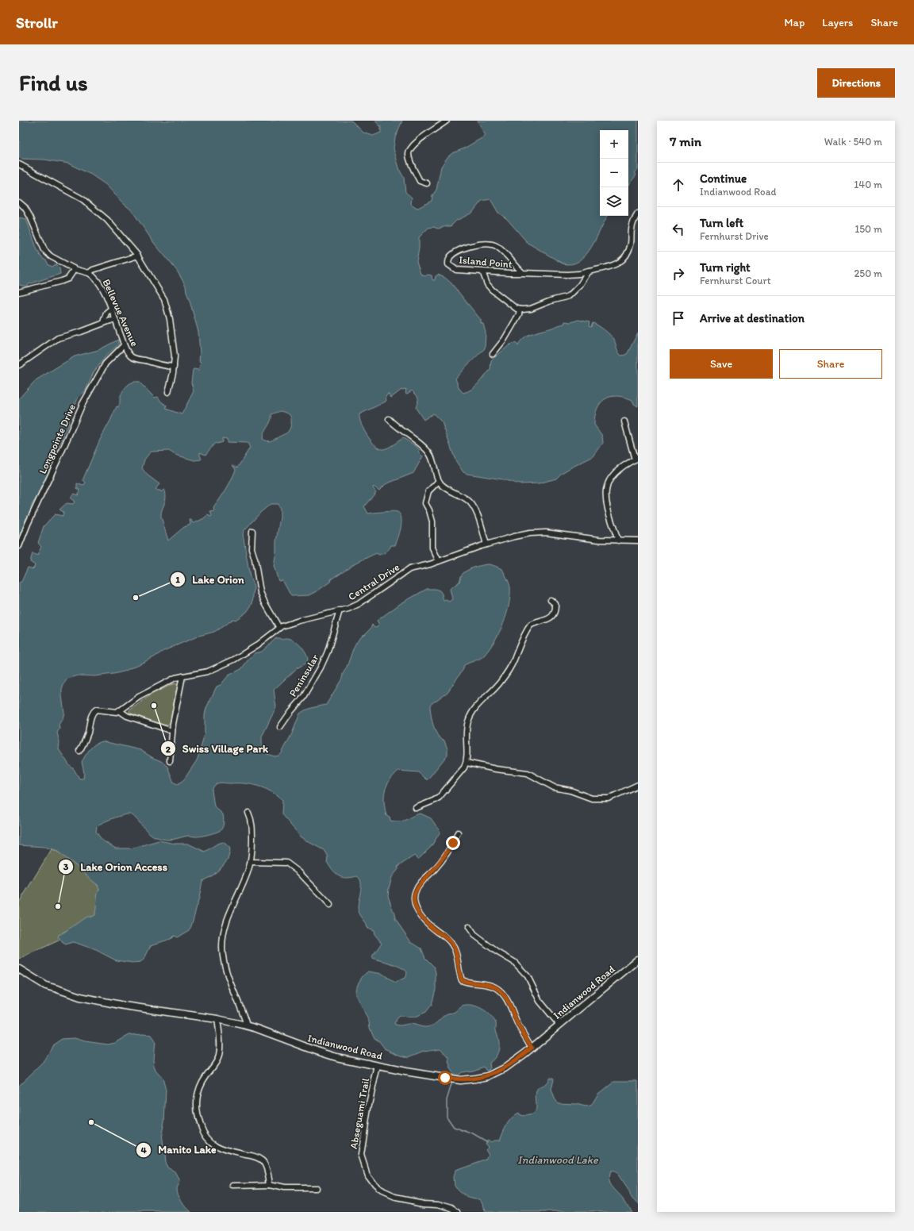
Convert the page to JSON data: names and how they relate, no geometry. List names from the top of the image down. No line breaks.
{"streets":{"street":["Island Point","Bellevue Avenue","Longpointe Drive","Central Drive","Peninsular","Indianwood Road","Abseguami Trail"]},"crossings":[["Bellevue Avenue","Longpointe Drive"],["Central Drive","Peninsular"],["Indianwood Road","Abseguami Trail"]],"water":["Indianwood Lake"],"places":["Lake Orion","Swiss Village Park","Lake Orion Access","Manito Lake"],"page":{"header":"Strollr","nav":["Map","Layers","Share"],"buttons":["Directions",["Save","Share"]],"title":"Find us","heading":["7 min","Walk · 540 m"],"map_buttons":["+","−"],"list":[["Continue","Indianwood Road","140 m"],["Turn left","Fernhurst Drive","150 m"],["Turn right","Fernhurst Court","250 m"],"Arrive at destination"]}}
